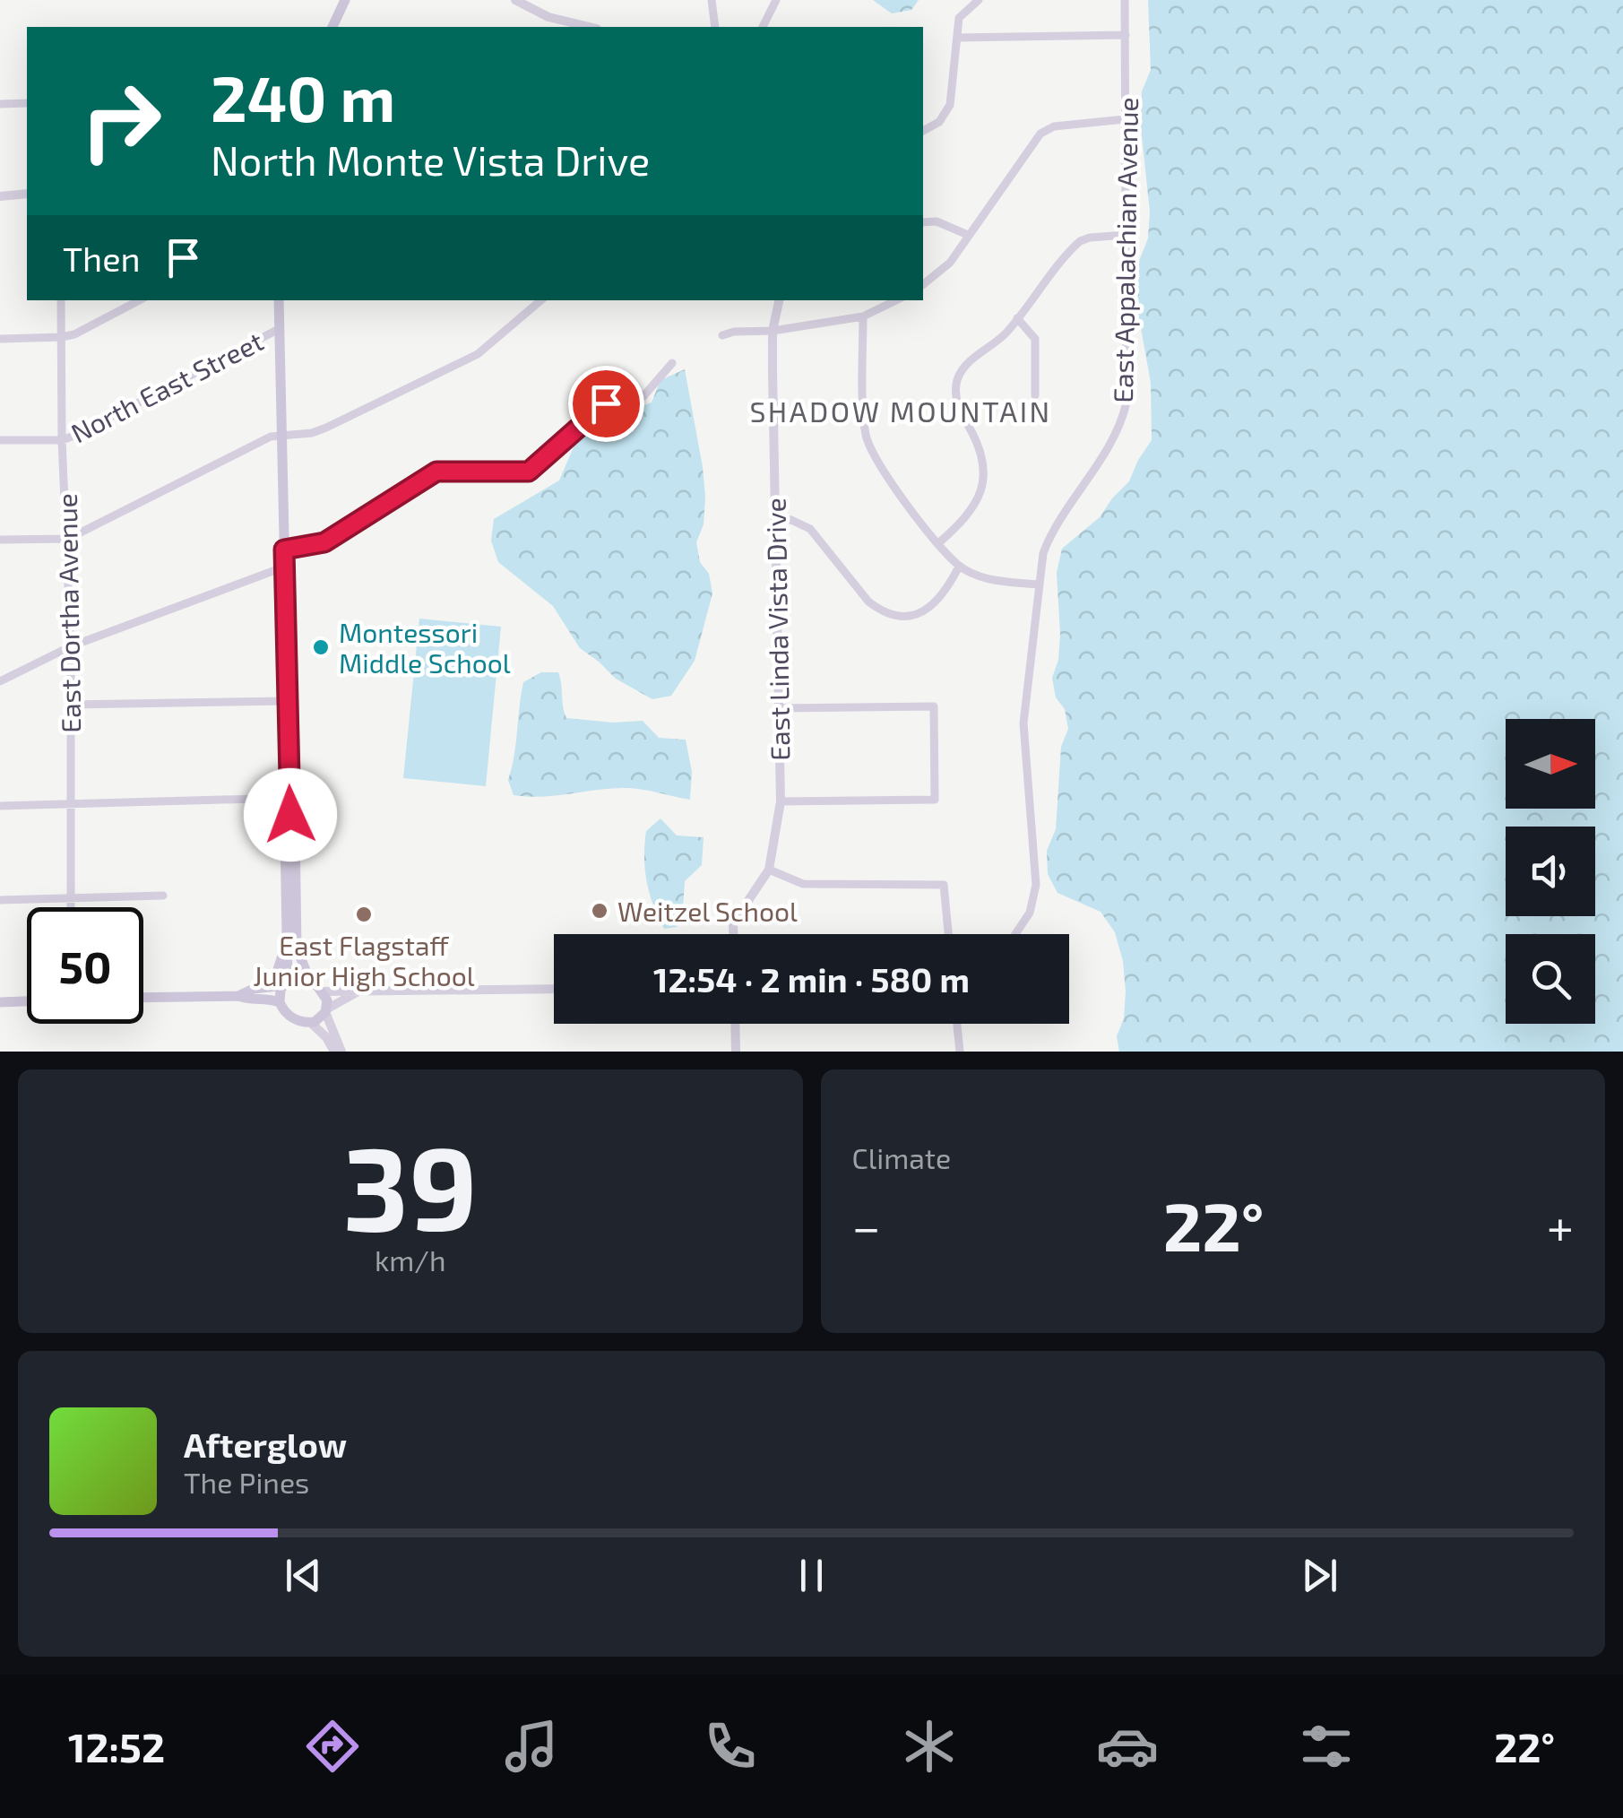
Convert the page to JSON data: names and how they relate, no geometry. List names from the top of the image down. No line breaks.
{"streets":{"street":["East Appalachian Avenue","North East Street","East Dortha Avenue","East Linda Vista Drive"]},"crossings":[["North East Street","East Dortha Avenue"]],"districts":["SHADOW MOUNTAIN"],"places":["Montessori Middle School","Weitzel School","East Flagstaff Junior High School"],"north":"right","page":{"turn":["240 m","North Monte Vista Drive"],"then":"Then","limit":"50","trip":"12:54 · 2 min · 580 m","tile":[["39","km/h"],"Climate"],"heat":["−","22°","+"],"song":["Afterglow","The Pines"],"tabs":["12:52","22°"]}}
